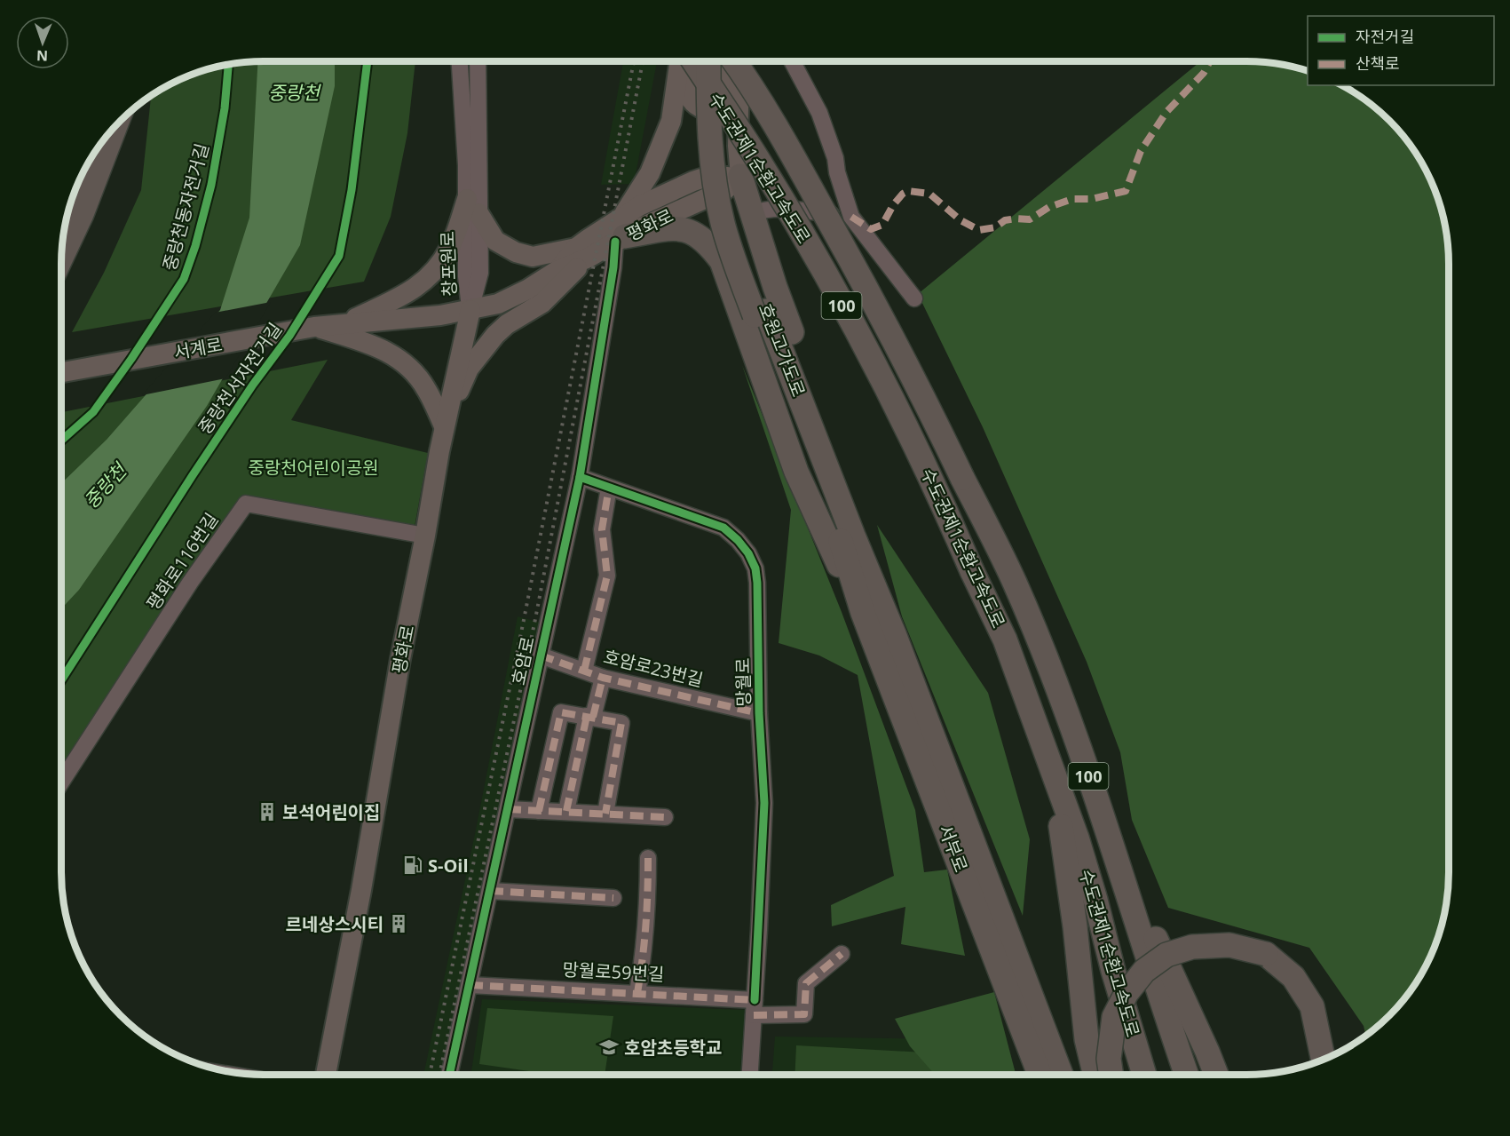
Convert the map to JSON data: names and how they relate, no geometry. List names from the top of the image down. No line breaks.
{"streets":{"highway":["수도권제1순환고속도로","100","호원고가도로","서부로"],"main road":["평화로","서계로"],"street":["창포원로","평화로116번길","호암로","호암로23번길","망월로","망월로59번길"],"cycle path":["중랑천동자전거길","중랑천서자전거길"]},"crossings":[["평화로","창포원로"],["평화로","서계로"],["평화로","평화로116번길"],["평화로","호암로"],["창포원로","서계로"],["호원고가도로","서부로"],["호암로","호암로23번길"],["호암로","망월로"],["호암로","망월로59번길"],["호암로23번길","망월로"],["망월로","망월로59번길"]],"water":["중랑천"],"parks":["중랑천어린이공원"],"places":{"building":["보석어린이집","르네상스시티"],"fuel station":["S-Oil"],"school or university":["호암초등학교"]},"legend":["자전거길","산책로"],"north":"bottom"}
